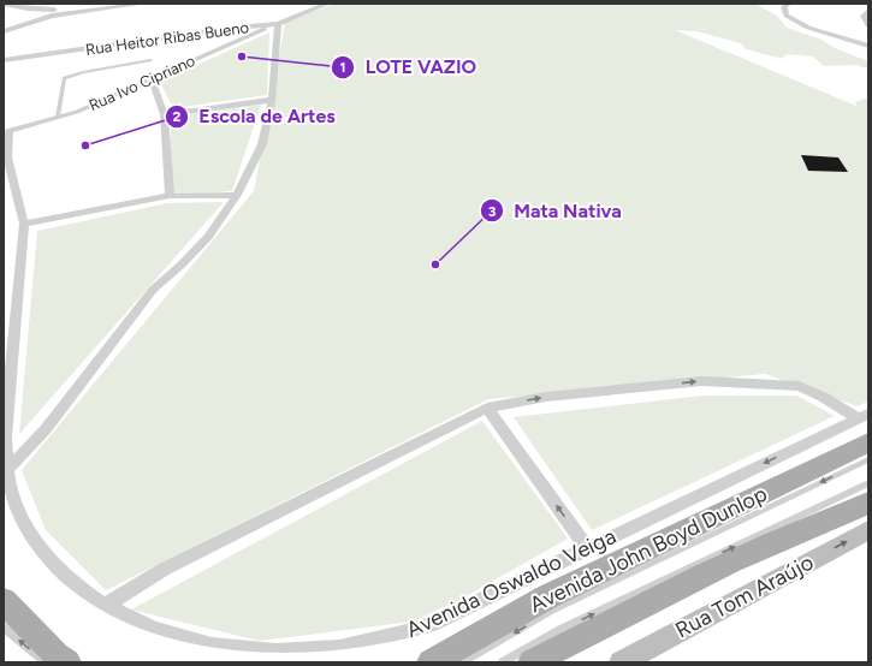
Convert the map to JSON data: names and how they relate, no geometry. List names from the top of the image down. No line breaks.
{"streets":{"main road":["Avenida John Boyd Dunlop","Rua Tom Araújo"],"street":["Rua Heitor Ribas Bueno","Rua Ivo Cipriano","Avenida Oswaldo Veiga"]},"crossings":[["Rua Heitor Ribas Bueno","Rua Ivo Cipriano"],["Rua Ivo Cipriano","Avenida Oswaldo Veiga"]],"places":["LOTE VAZIO","Escola de Artes","Mata Nativa"]}
